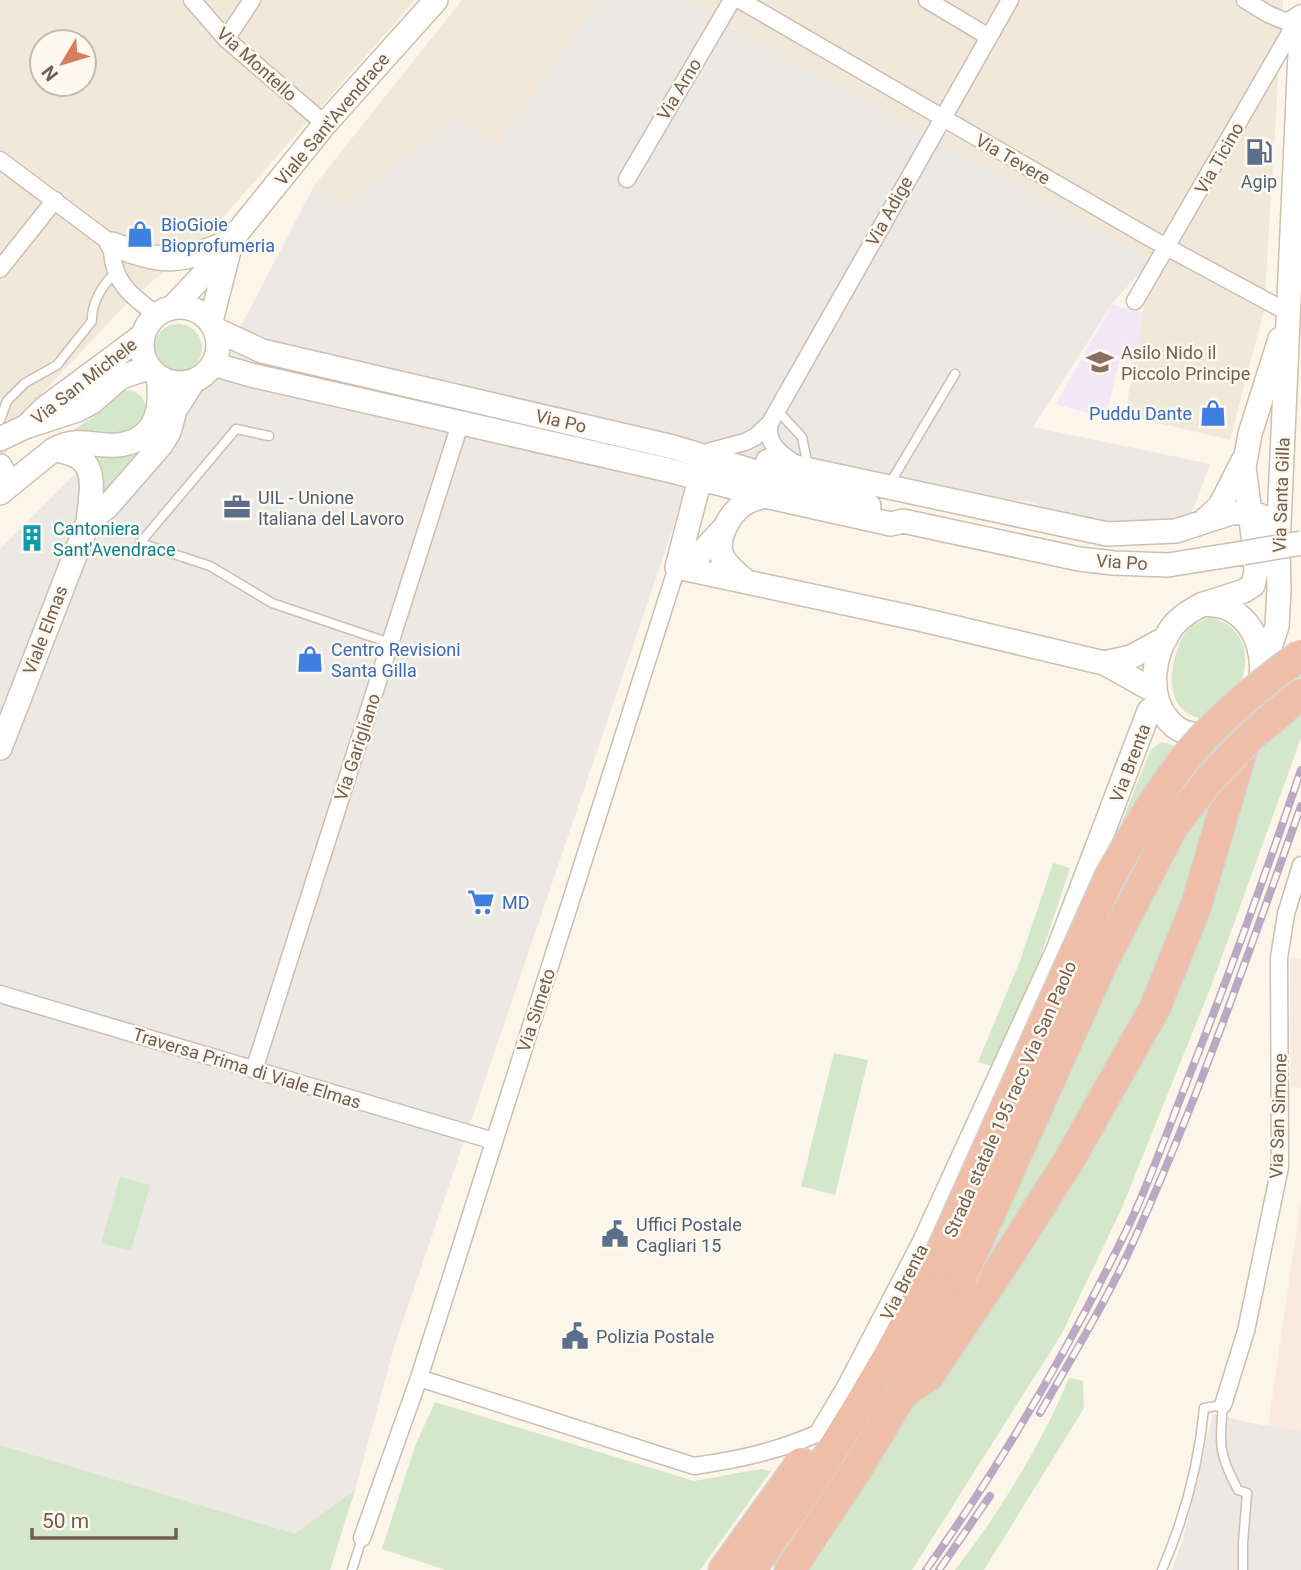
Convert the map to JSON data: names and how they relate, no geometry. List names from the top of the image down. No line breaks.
{"streets":{"highway":["Strada statale 195 racc Via San Paolo"],"street":["Via Montello","Via Arno","Viale Sant'Avendrace","Via Ticino","Via Tevere","Via Adige","Via San Michele","Via Po","Via Santa Gilla","Viale Elmas","Via Garigliano","Via Brenta","Via Simeto","Traversa Prima di Viale Elmas","Via San Simone"]},"crossings":[["Via Montello","Viale Sant'Avendrace"],["Viale Sant'Avendrace","Via San Michele"],["Viale Sant'Avendrace","Via Po"],["Viale Sant'Avendrace","Viale Elmas"],["Via Ticino","Via Tevere"],["Via Tevere","Via Adige"],["Via Tevere","Via Santa Gilla"],["Via San Michele","Via Po"],["Via San Michele","Viale Elmas"],["Via Po","Via Santa Gilla"],["Via Po","Viale Elmas"],["Via Po","Via Garigliano"],["Via Po","Via Simeto"],["Via Santa Gilla","Via Brenta"],["Via Garigliano","Traversa Prima di Viale Elmas"],["Via Simeto","Traversa Prima di Viale Elmas"]],"places":{"fuel station":["Agip"],"shop":["BioGioie Bioprofumeria","Puddu Dante","Centro Revisioni Santa Gilla"],"school or university":["Asilo Nido il Piccolo Principe"],"office":["UIL - Unione Italiana del Lavoro"],"building":["Cantoniera Sant'Avendrace"],"supermarket":["MD"],"public building":["Uffici Postale Cagliari 15","Polizia Postale"]},"scale_bar":"50 m","north":"bottom left"}
